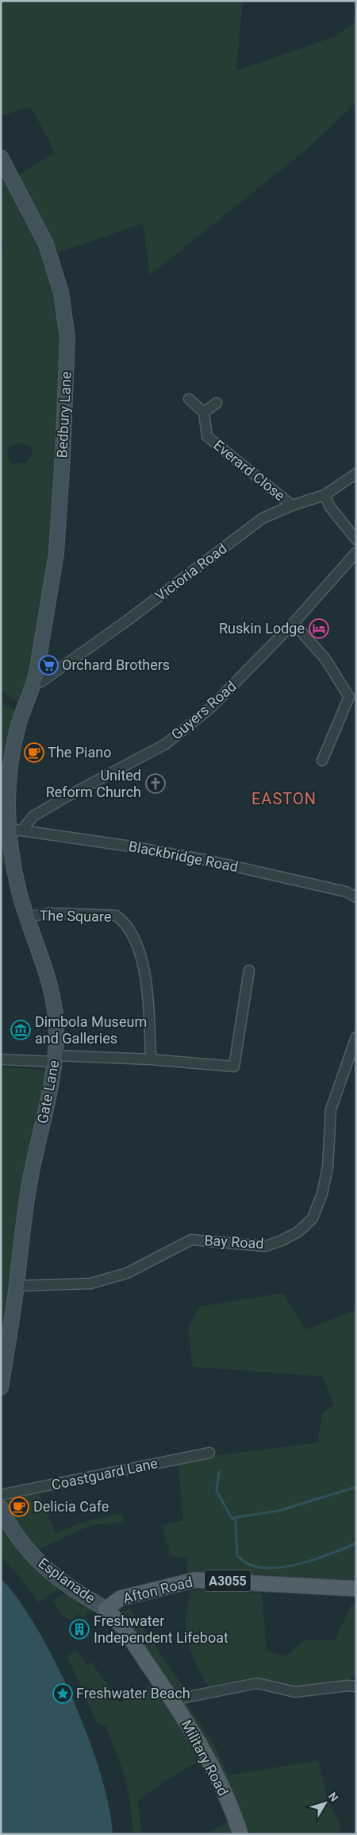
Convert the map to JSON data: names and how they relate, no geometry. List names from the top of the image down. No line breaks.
{"streets":{"main road":["A3055","Afton Road","Military Road"],"street":["Bedbury Lane","Everard Close","Victoria Road","Guyers Road","Blackbridge Road","The Square","Gate Lane","Bay Road","Coastguard Lane","Esplanade"]},"crossings":[["Bedbury Lane","Victoria Road"],["Bedbury Lane","Gate Lane"],["Everard Close","Victoria Road"],["Victoria Road","Gate Lane"],["Guyers Road","Blackbridge Road"],["Blackbridge Road","Gate Lane"],["The Square","Gate Lane"],["Gate Lane","Bay Road"],["Esplanade","Afton Road"],["Esplanade","Military Road"],["Afton Road","Military Road"]],"districts":["EASTON"],"places":{"hotel":["Ruskin Lodge"],"supermarket":["Orchard Brothers"],"cafe":["The Piano","Delicia Cafe"],"church":["United Reform Church"],"museum":["Dimbola Museum and Galleries"],"building":["Freshwater Independent Lifeboat"],"place":["Freshwater Beach"]},"north":"top right"}
